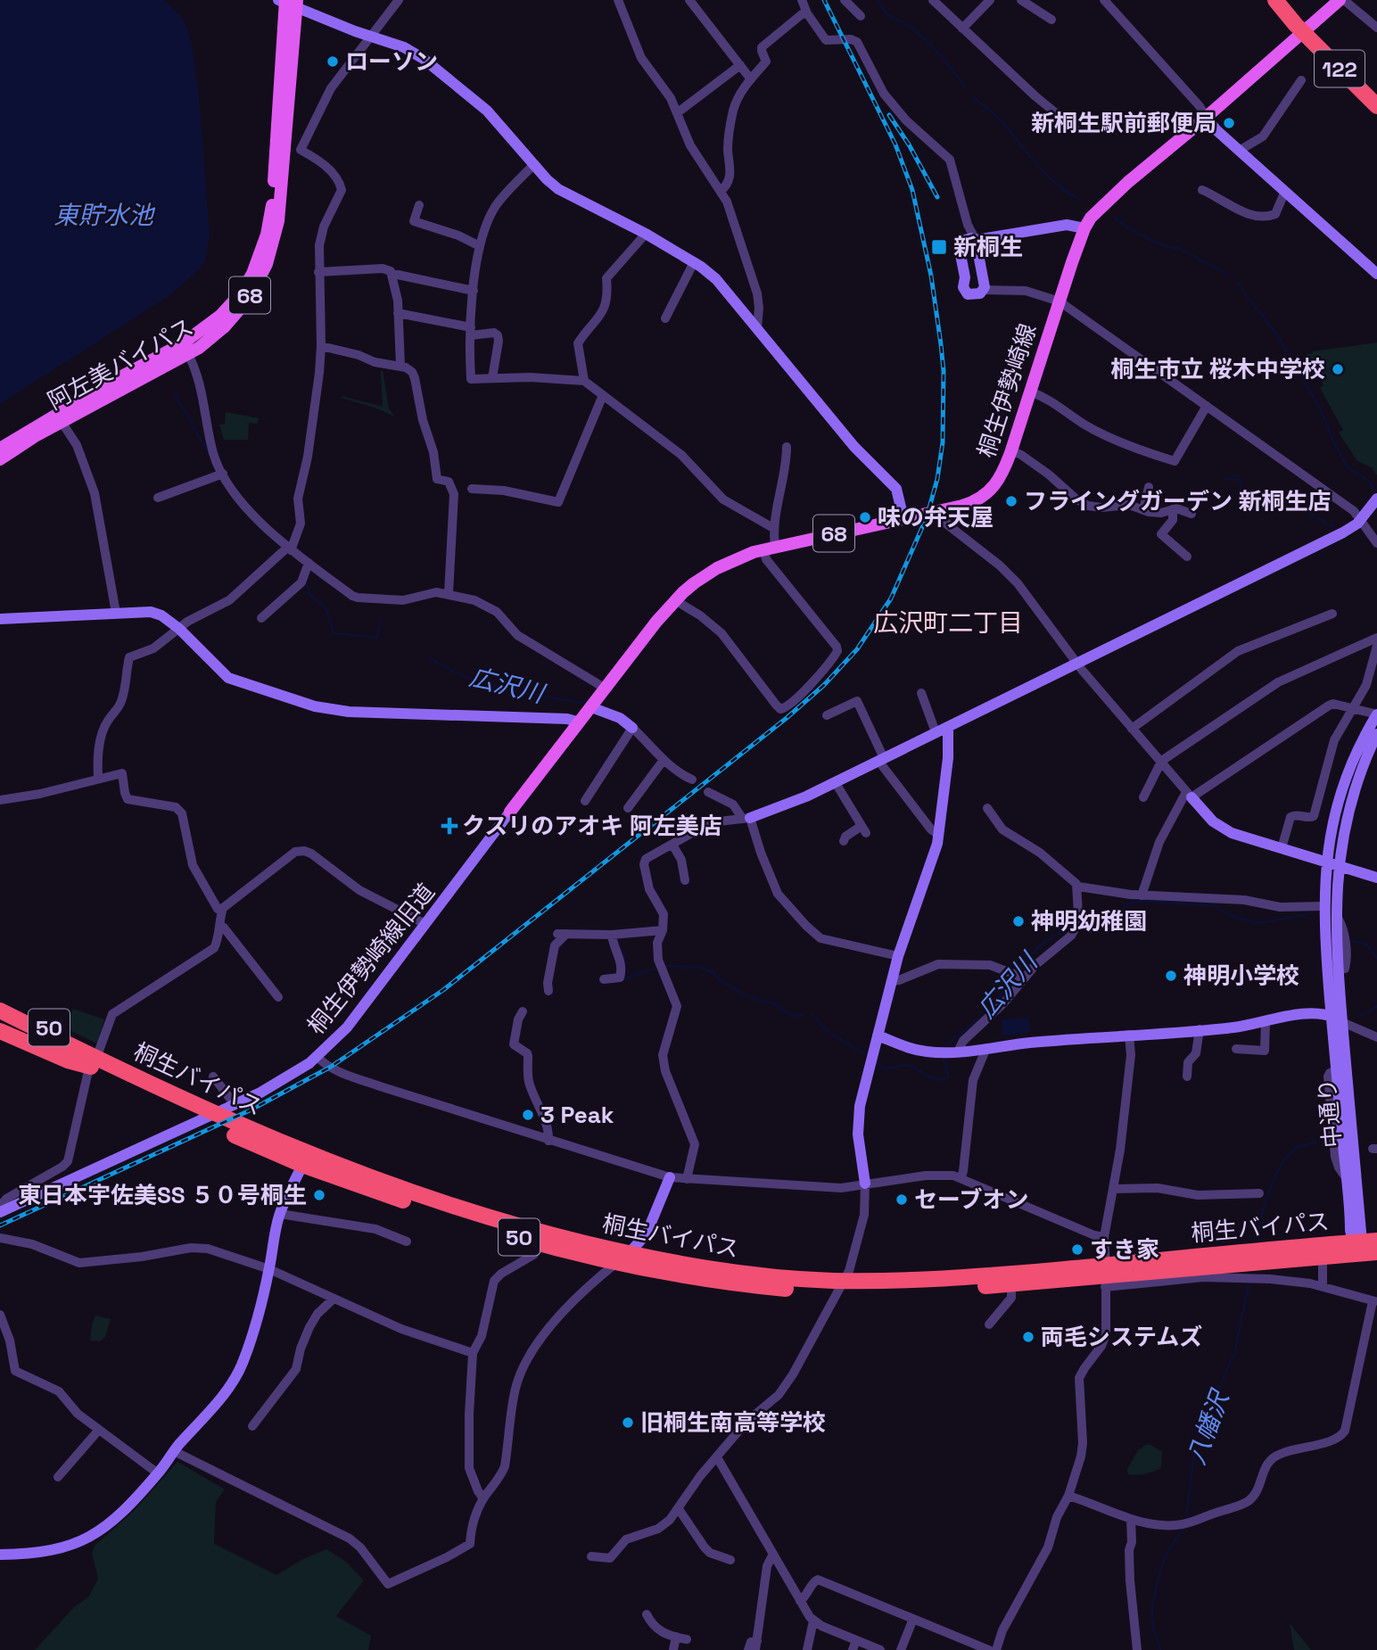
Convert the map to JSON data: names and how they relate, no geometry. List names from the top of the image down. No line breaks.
{"streets":{"highway":["122","50","桐生バイパス"],"main road":["68","阿左美バイパス","桐生伊勢崎線"],"street":["桐生伊勢崎線旧道","中通り"]},"crossings":[["122","桐生伊勢崎線"],["桐生伊勢崎線","桐生伊勢崎線旧道"],["50","桐生バイパス"],["桐生バイパス","中通り"]],"districts":["広沢町二丁目"],"water":["東貯水池","広沢川","八幡沢"],"places":{"other":["ローソン","新桐生駅前郵便局","桐生市立 桜木中学校","フライングガーデン 新桐生店","味の弁天屋","神明幼稚園","神明小学校","3 Peak","東日本宇佐美SS ５０号桐生","セーブオン","すき家","両毛システムズ","旧桐生南高等学校"],"transit":["新桐生"],"health":["クスリのアオキ 阿左美店"]}}
